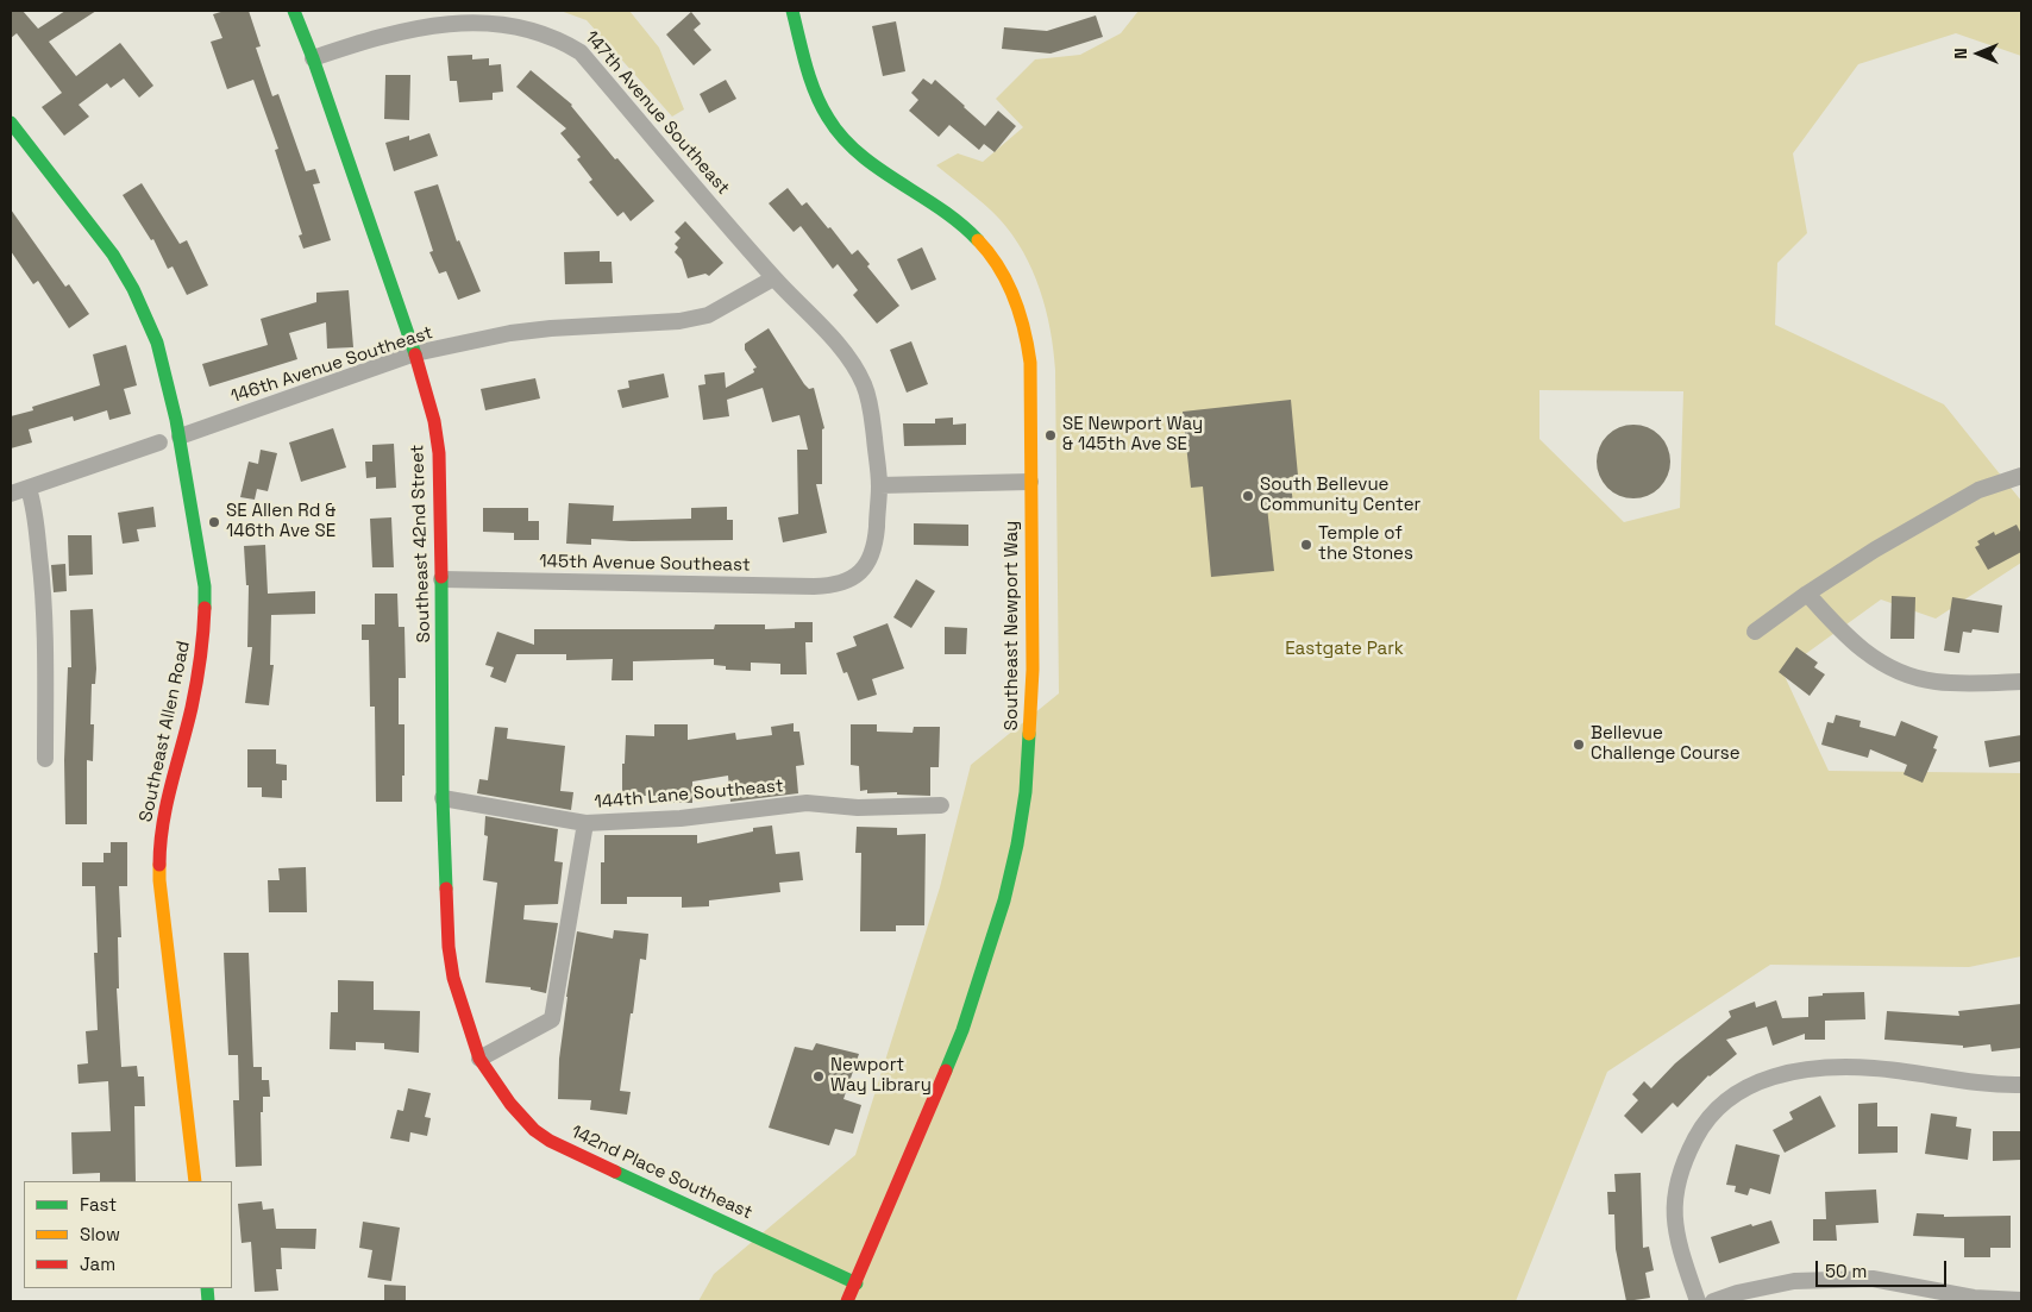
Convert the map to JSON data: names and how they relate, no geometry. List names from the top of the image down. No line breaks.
{"streets":{"street":["147th Avenue Southeast","146th Avenue Southeast","Southeast 42nd Street","145th Avenue Southeast","Southeast Newport Way","Southeast Allen Road","144th Lane Southeast","142nd Place Southeast"]},"crossings":[["147th Avenue Southeast","146th Avenue Southeast"],["147th Avenue Southeast","Southeast 42nd Street"],["147th Avenue Southeast","145th Avenue Southeast"],["146th Avenue Southeast","Southeast 42nd Street"],["146th Avenue Southeast","Southeast Allen Road"],["Southeast 42nd Street","145th Avenue Southeast"],["Southeast 42nd Street","144th Lane Southeast"],["Southeast 42nd Street","142nd Place Southeast"],["Southeast Newport Way","142nd Place Southeast"]],"parks":["Eastgate Park"],"places":["SE Newport Way & 145th Ave SE","South Bellevue Community Center","SE Allen Rd & 146th Ave SE","Temple of the Stones","Bellevue Challenge Course","Newport Way Library"],"legend":["Fast","Slow","Jam"],"scale_bar":"50 m","north":"left"}
